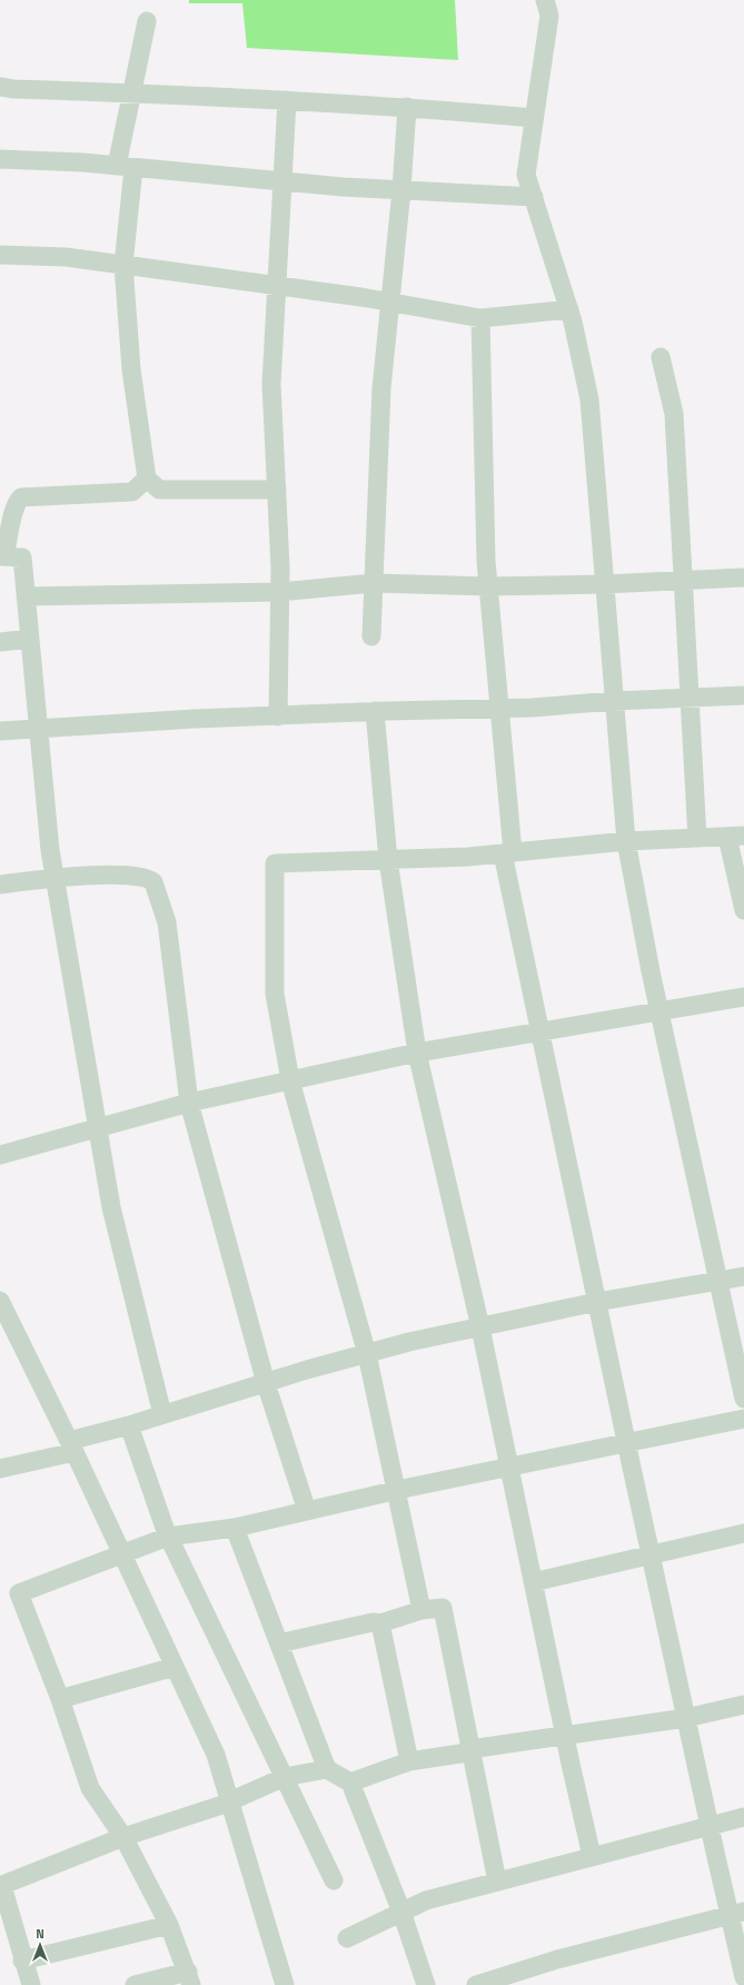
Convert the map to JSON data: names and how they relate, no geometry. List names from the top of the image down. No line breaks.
{"north":"top"}
